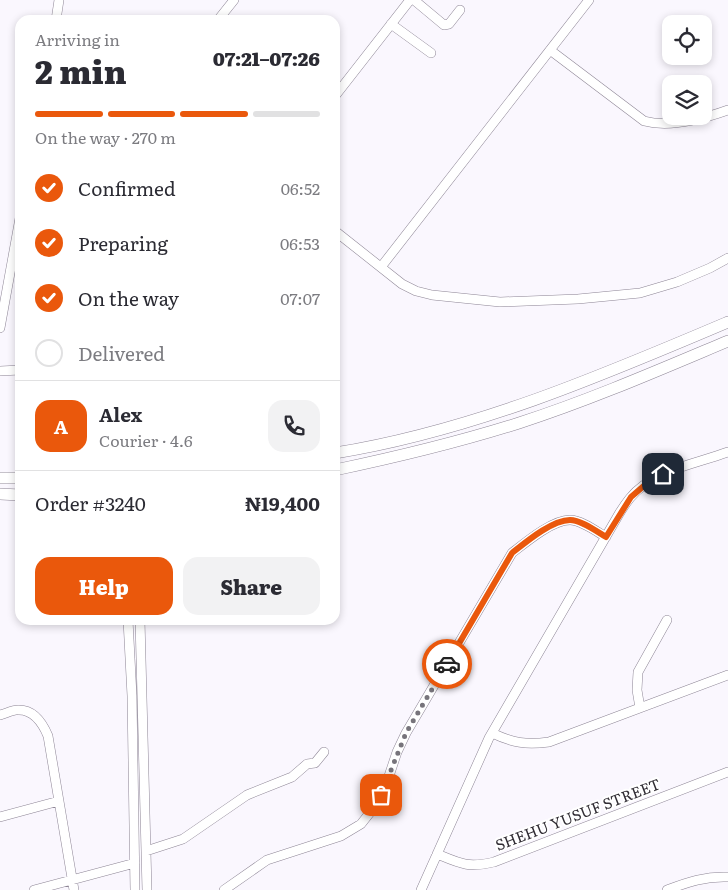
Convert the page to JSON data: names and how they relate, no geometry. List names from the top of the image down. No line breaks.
{"streets":{"street":["SHEHU YUSUF STREET"]},"page":{"heading":["2 min","Arriving in","07:21–07:26"],"panel":["Alex","Courier · 4.6","Order #3240","₦19,400"],"bar":"On the way · 270 m","list":[["Confirmed","06:52"],["Preparing","06:53"],["On the way","07:07"],"Delivered"],"round":"A","buttons":["Help","Share"]}}
